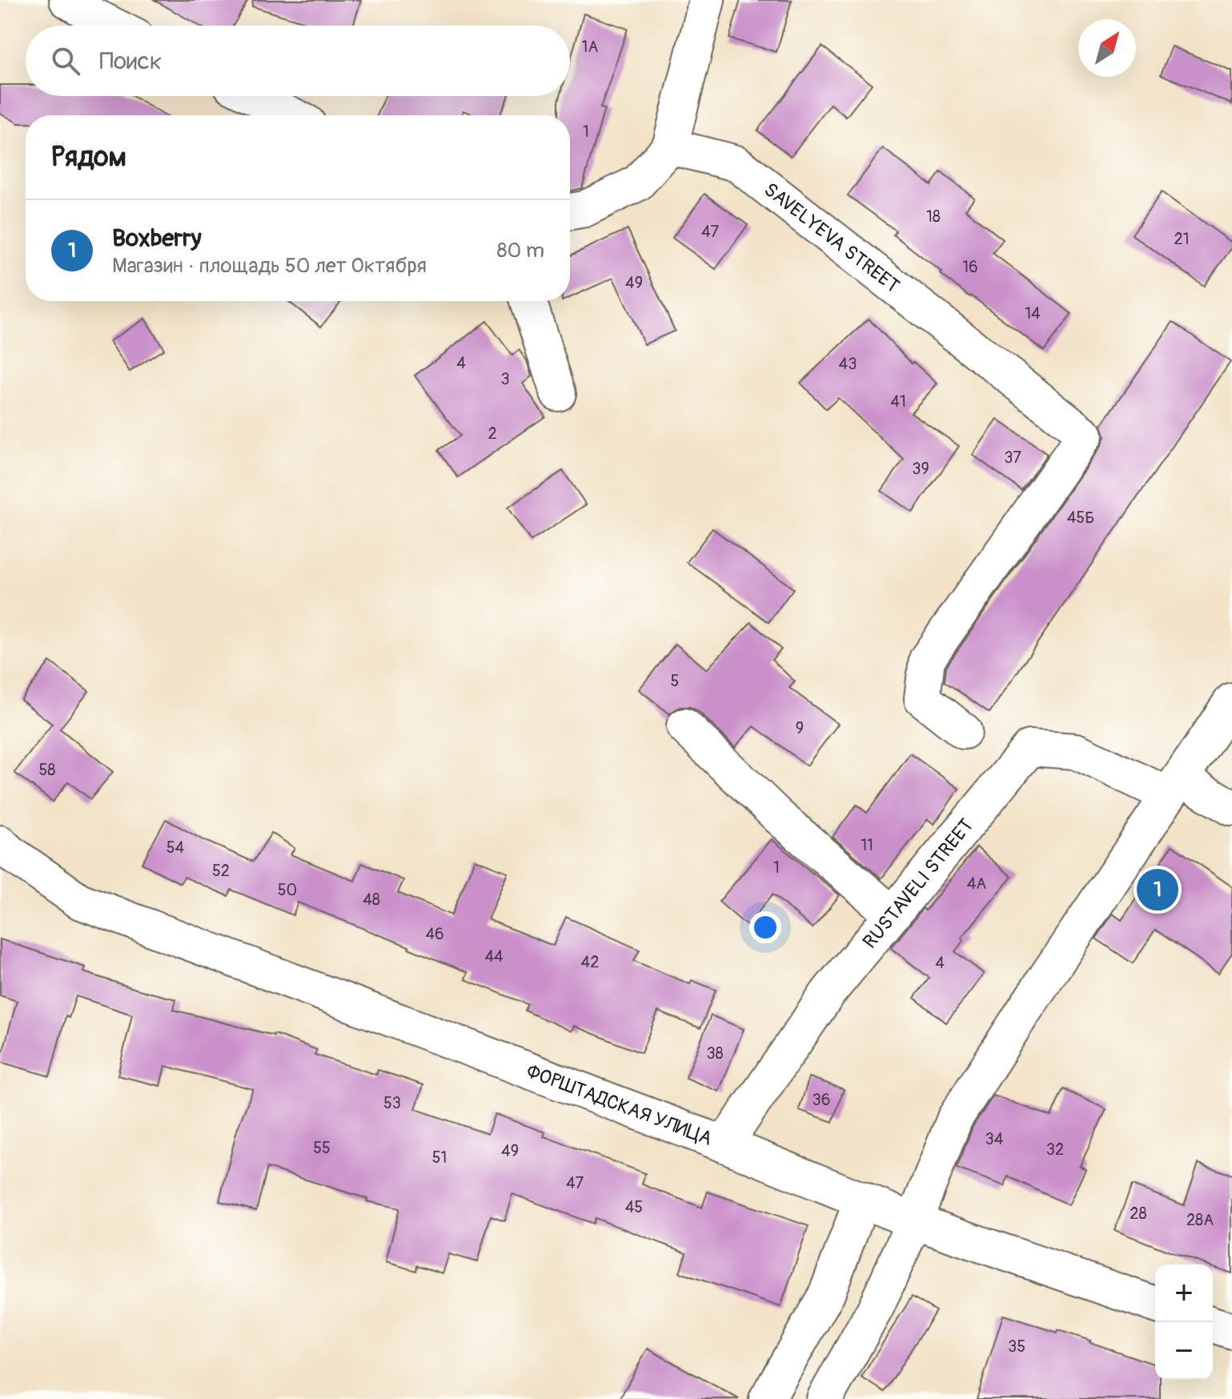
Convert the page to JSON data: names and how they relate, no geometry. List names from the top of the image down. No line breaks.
{"streets":{"street":["SAVELYEVA STREET","RUSTAVELI STREET","ФОРШТАДСКАЯ УЛИЦА"]},"crossings":[["RUSTAVELI STREET","ФОРШТАДСКАЯ УЛИЦА"]],"house_numbers":["1А","1","18","47","21","16","49","14","4","43","3","41","2","37","39","45Б","5","9","58","11","54","1","52","4А","50","48","46","44","42","4","38","36","53","34","55","32","49","51","47","45","28","28А","35"],"north":"top right","page":{"search":"Поиск","heading":"Рядом","list":[{"mark":"1","name":"Boxberry","note":"Магазин · площадь 50 лет Октября","value":"80 m"}],"pins":"1","map_buttons":["+","−"]}}
